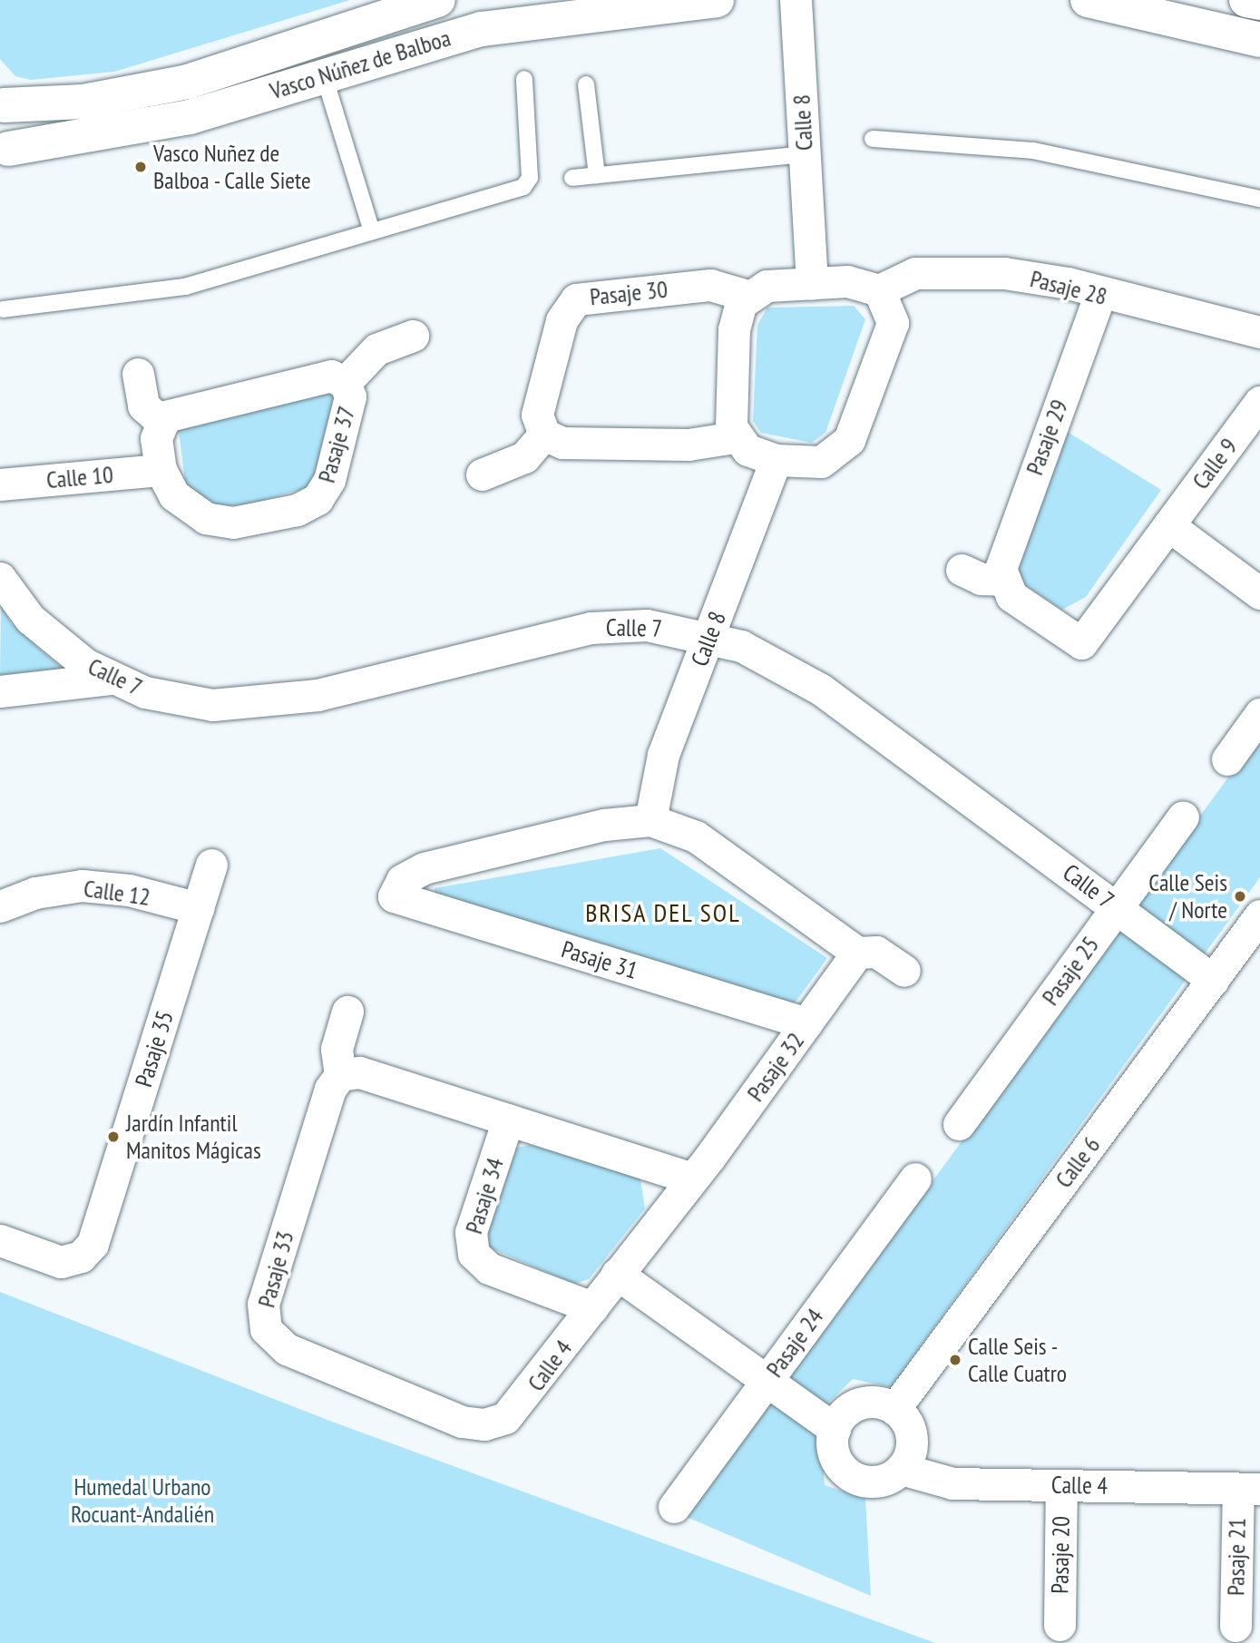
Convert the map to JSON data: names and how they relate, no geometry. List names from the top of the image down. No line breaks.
{"streets":{"street":["Vasco Núñez de Balboa","Calle 8","Pasaje 28","Pasaje 30","Pasaje 29","Pasaje 37","Calle 9","Calle 10","Calle 7","Calle 12","Pasaje 31","Pasaje 25","Pasaje 35","Pasaje 32","Calle 6","Pasaje 34","Pasaje 33","Pasaje 24","Calle 4","Pasaje 20","Pasaje 21"]},"crossings":[["Calle 8","Pasaje 28"],["Calle 8","Pasaje 30"],["Calle 8","Calle 7"],["Calle 8","Pasaje 31"],["Pasaje 28","Pasaje 30"],["Pasaje 28","Pasaje 29"],["Pasaje 29","Calle 9"],["Pasaje 37","Calle 10"],["Calle 7","Pasaje 25"],["Calle 7","Calle 6"],["Calle 12","Pasaje 35"],["Pasaje 31","Pasaje 32"],["Pasaje 32","Calle 4"],["Calle 6","Calle 4"],["Pasaje 34","Calle 4"],["Pasaje 33","Calle 4"],["Calle 4","Pasaje 20"],["Calle 4","Pasaje 21"]],"districts":["BRISA DEL SOL"],"parks":["Humedal Urbano Rocuant-Andalién"],"places":["Vasco Nuñez de Balboa - Calle Siete","Calle Seis / Norte","Jardín Infantil Manitos Mágicas","Calle Seis - Calle Cuatro"]}
